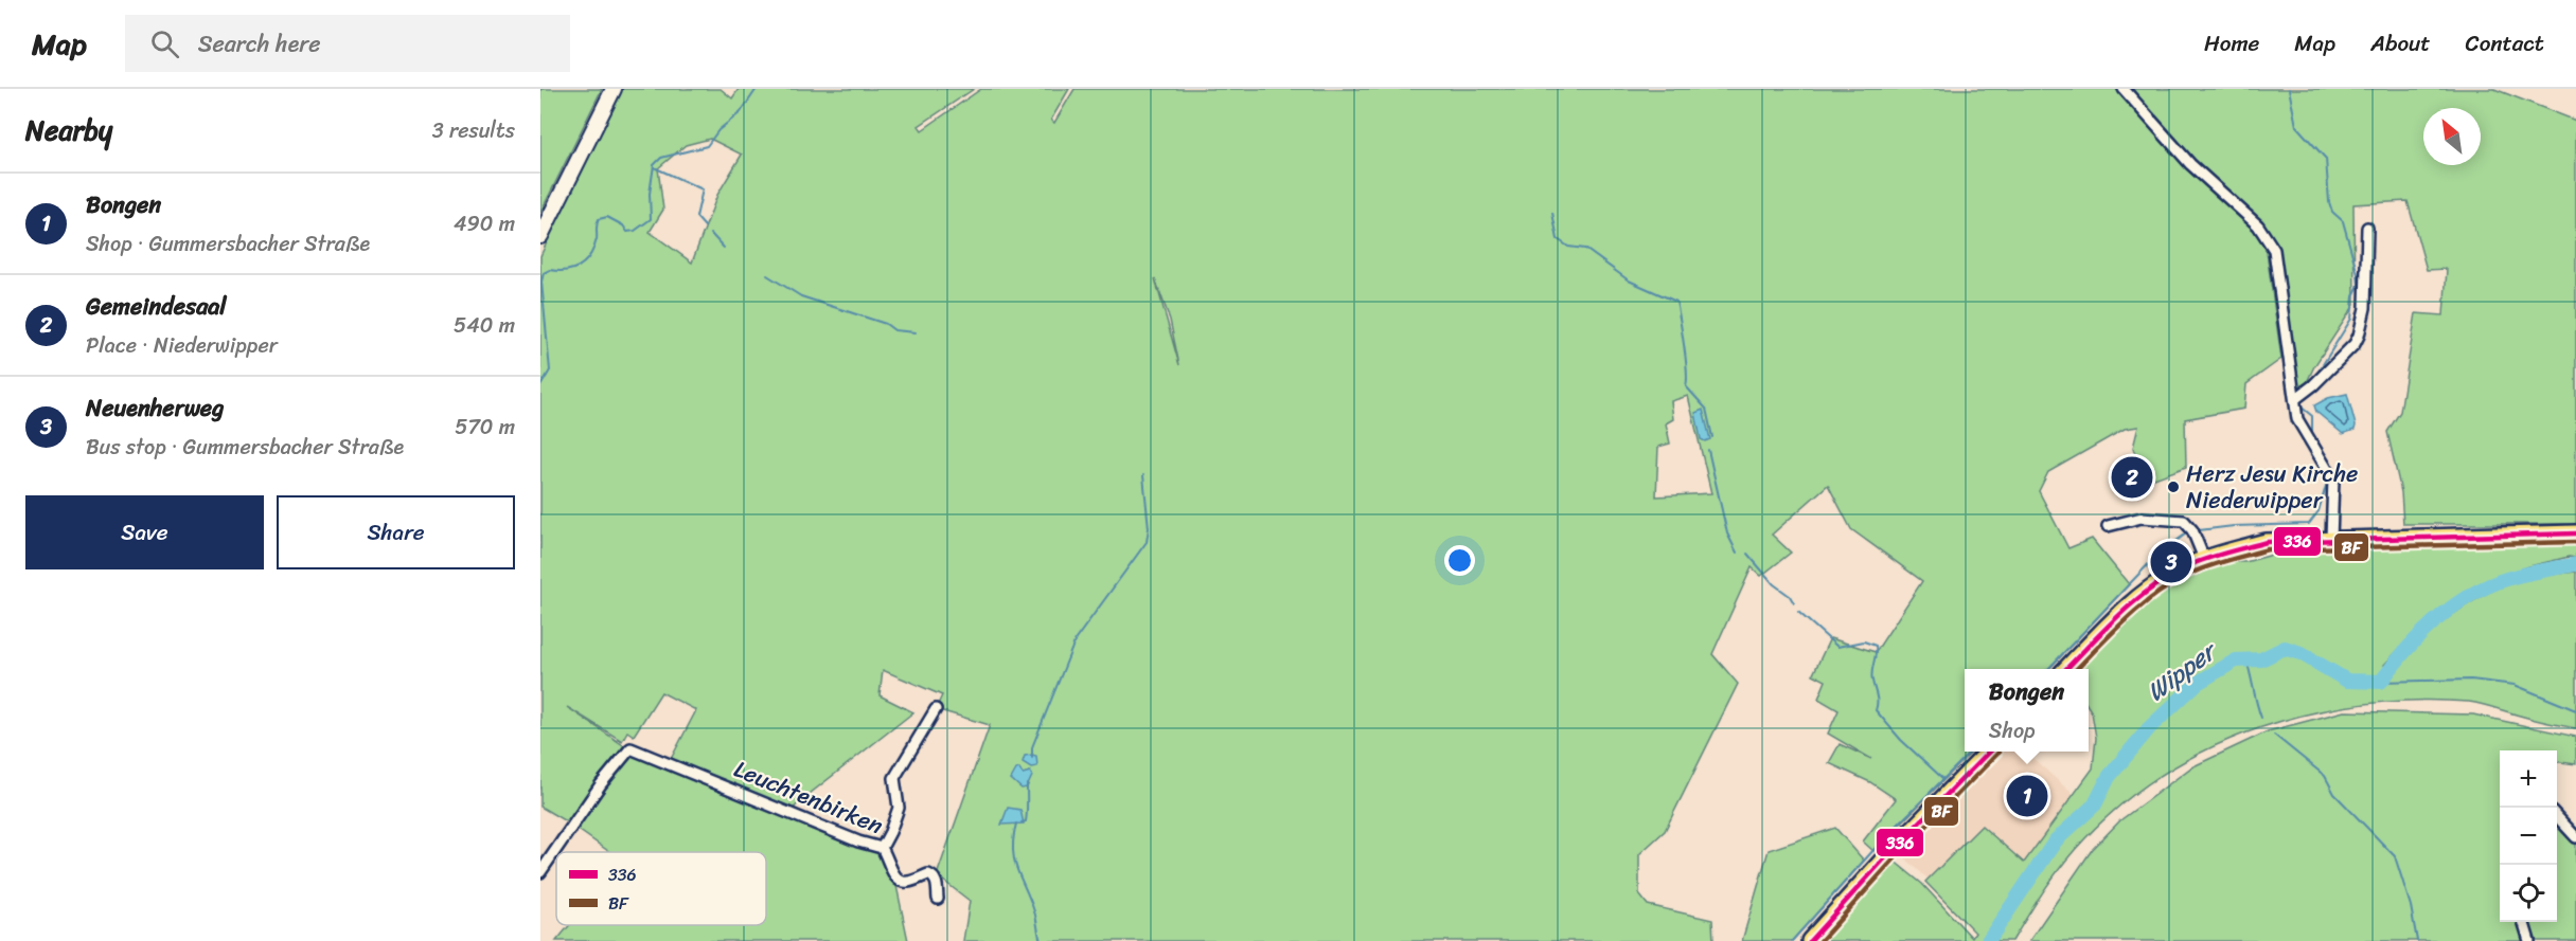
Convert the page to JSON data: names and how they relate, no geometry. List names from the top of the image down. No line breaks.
{"streets":{"street":["Leuchtenbirken"]},"water":["Wipper"],"places":["Herz Jesu Kirche Niederwipper"],"lines":["transit line 336","transit line BF"],"legend":["336","BF"],"north":"top left","page":{"header":"Map","search":"Search here","nav":["Home","Map","About","Contact"],"heading":["Nearby","3 results"],"list":[{"mark":"1","name":"Bongen","note":"Shop · Gummersbacher Straße","value":"490 m"},{"mark":"2","name":"Gemeindesaal","note":"Place · Niederwipper","value":"540 m"},{"mark":"3","name":"Neuenherweg","note":"Bus stop · Gummersbacher Straße","value":"570 m"}],"pins":["2","3","1"],"buttons":["Save","Share"],"popup":["Bongen","Shop"],"map_buttons":["+","−"]}}
